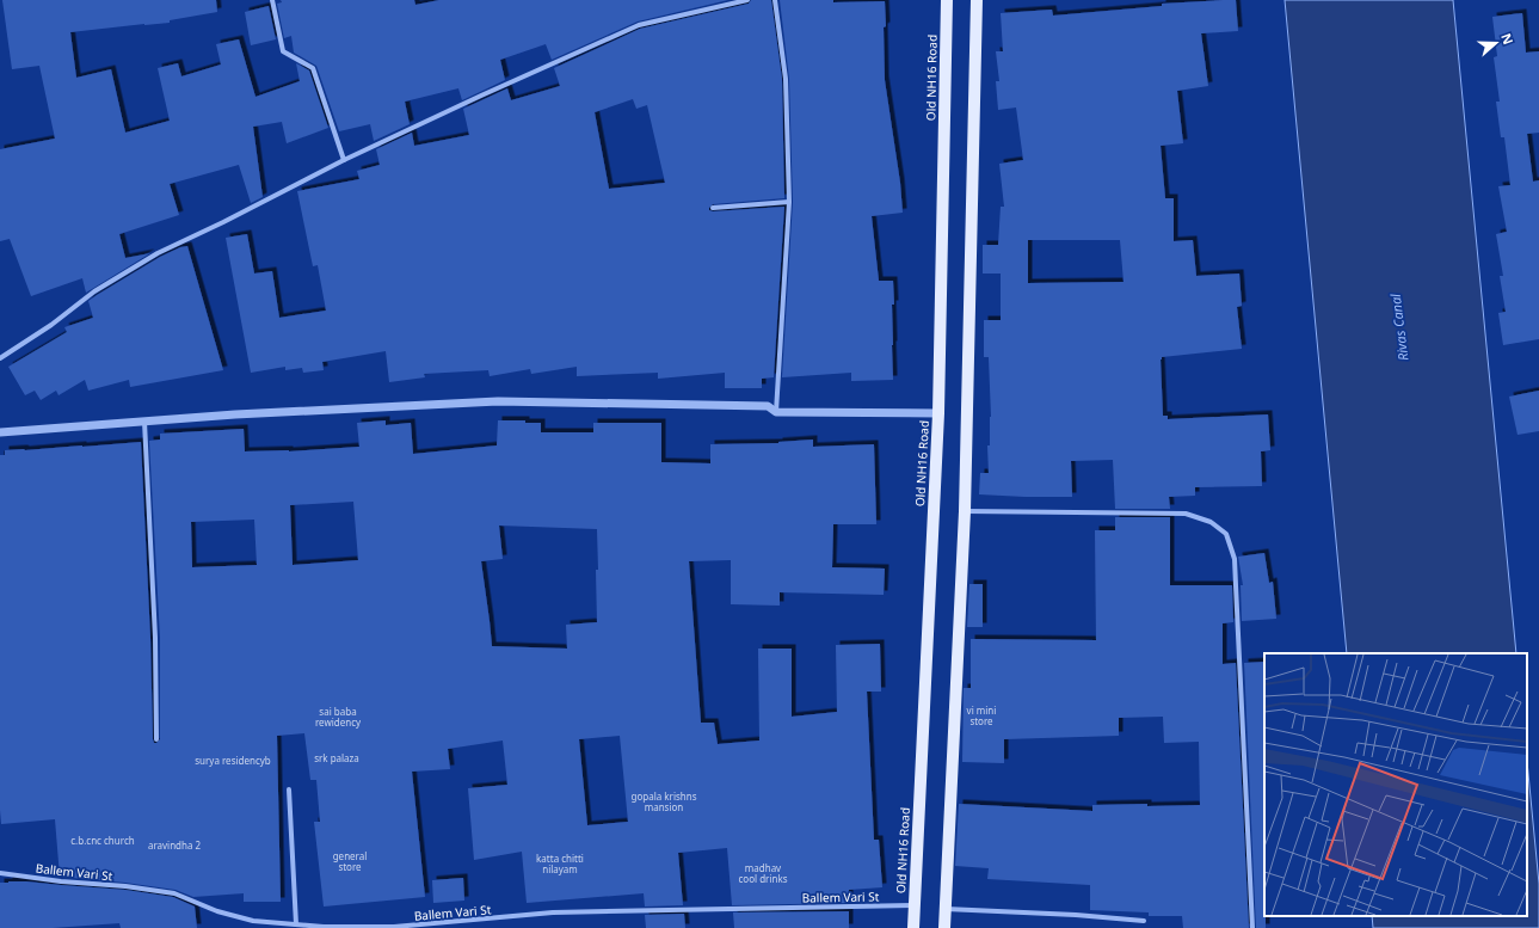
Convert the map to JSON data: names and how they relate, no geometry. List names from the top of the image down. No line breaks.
{"streets":{"main road":["Old NH16 Road"],"street":["Ballem Vari St"]},"crossings":[["Old NH16 Road","Ballem Vari St"]],"water":["Rivas Canal"],"house_numbers":["vi mini store","sai baba rewidency","srk palaza","surya residencyb","gopala krishns mansion","c.b.cnc church","aravindha 2","general store","katta chitti nilayam","madhav cool drinks"],"north":"right"}
